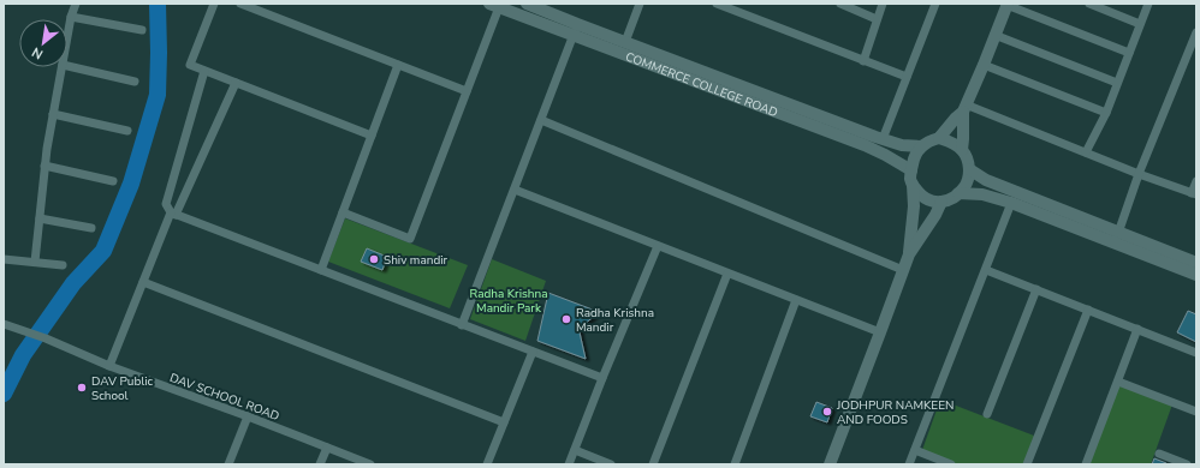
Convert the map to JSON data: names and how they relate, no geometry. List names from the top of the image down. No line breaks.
{"streets":{"street":["COMMERCE COLLEGE ROAD","DAV SCHOOL ROAD"]},"parks":["Radha Krishna Mandir Park"],"places":["Shiv mandir","Radha Krishna Mandir","DAV Public School","JODHPUR NAMKEEN AND FOODS"],"north":"bottom left"}
